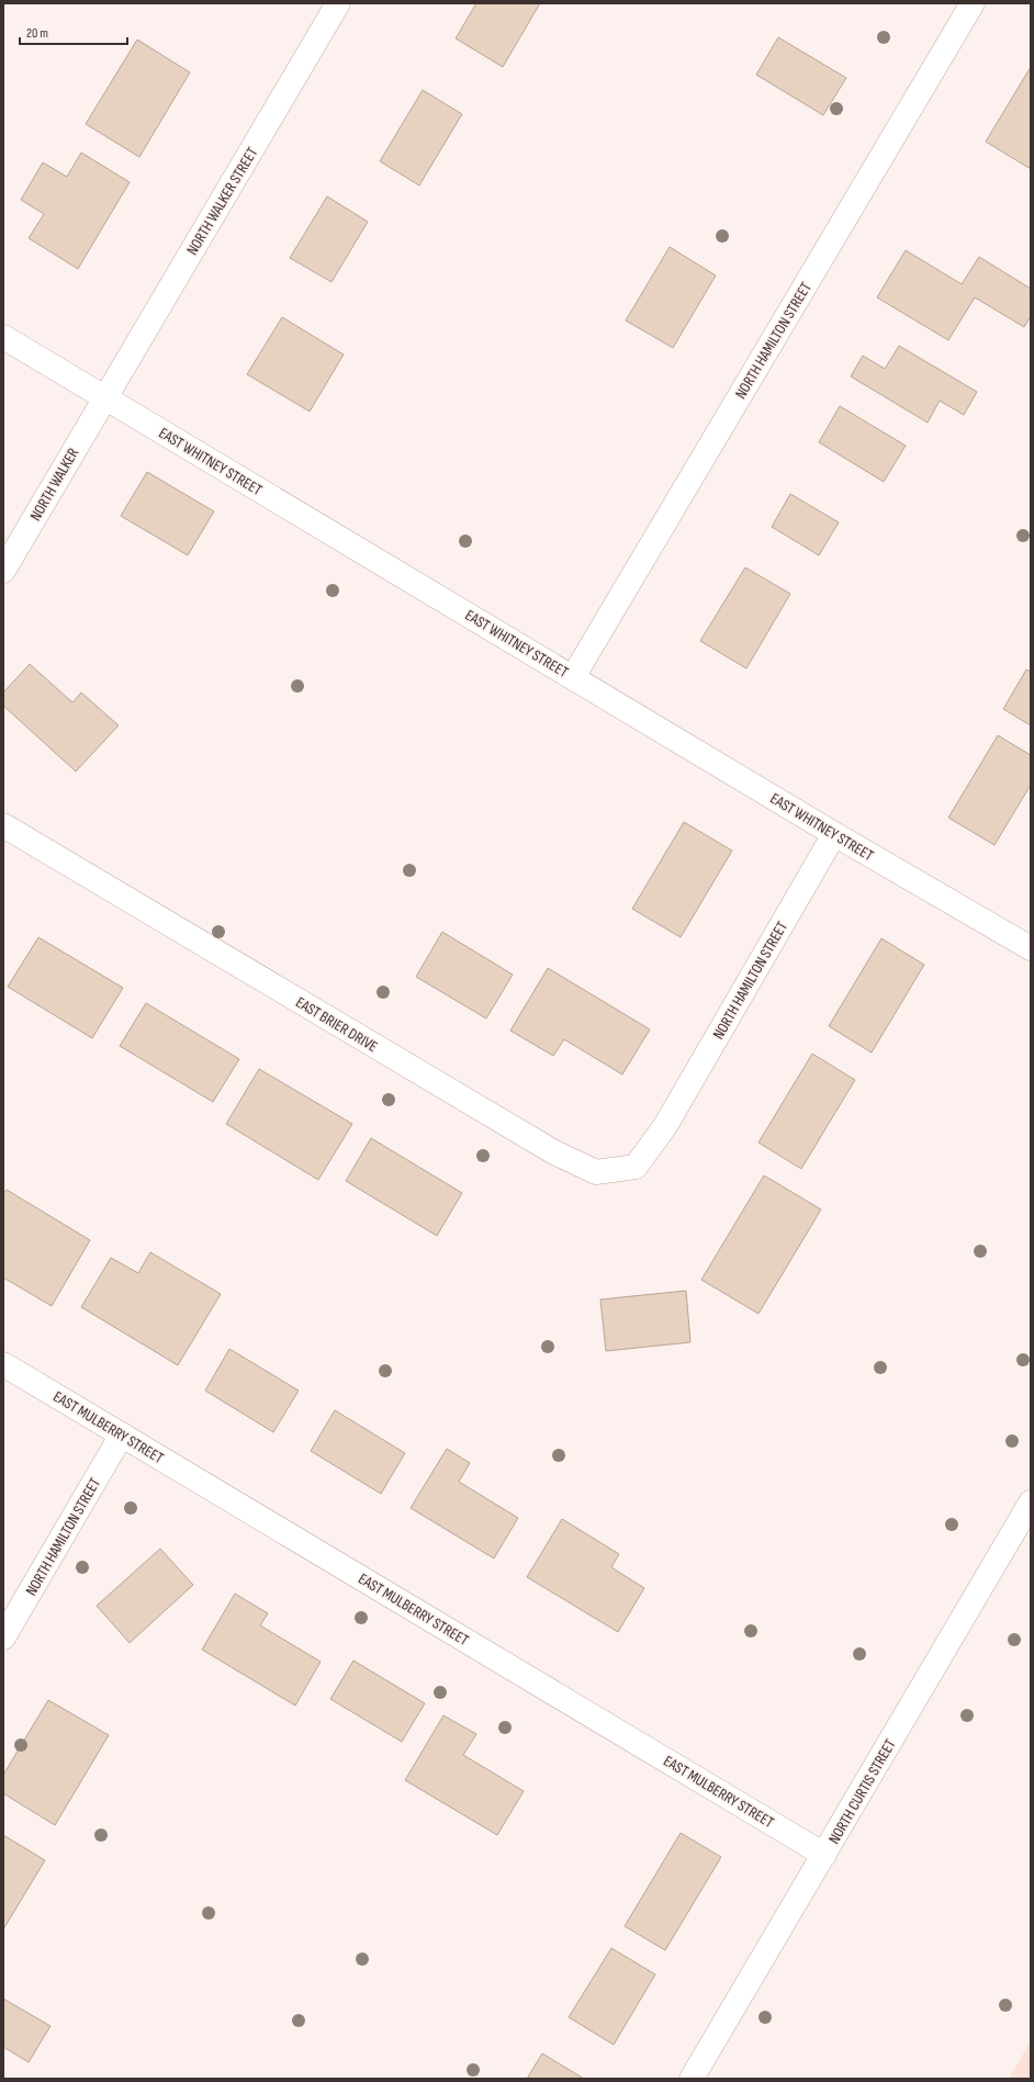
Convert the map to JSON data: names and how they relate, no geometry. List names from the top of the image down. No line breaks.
{"streets":{"street":["NORTH WALKER STREET","NORTH HAMILTON STREET","EAST WHITNEY STREET","NORTH WALKER","EAST BRIER DRIVE","EAST MULBERRY STREET","NORTH CURTIS STREET"]},"crossings":[["NORTH WALKER STREET","EAST WHITNEY STREET"],["NORTH WALKER STREET","NORTH WALKER"],["NORTH HAMILTON STREET","EAST WHITNEY STREET"],["NORTH HAMILTON STREET","EAST BRIER DRIVE"],["NORTH HAMILTON STREET","EAST MULBERRY STREET"],["EAST WHITNEY STREET","NORTH WALKER"],["EAST MULBERRY STREET","NORTH CURTIS STREET"]],"scale_bar":"20 m"}
